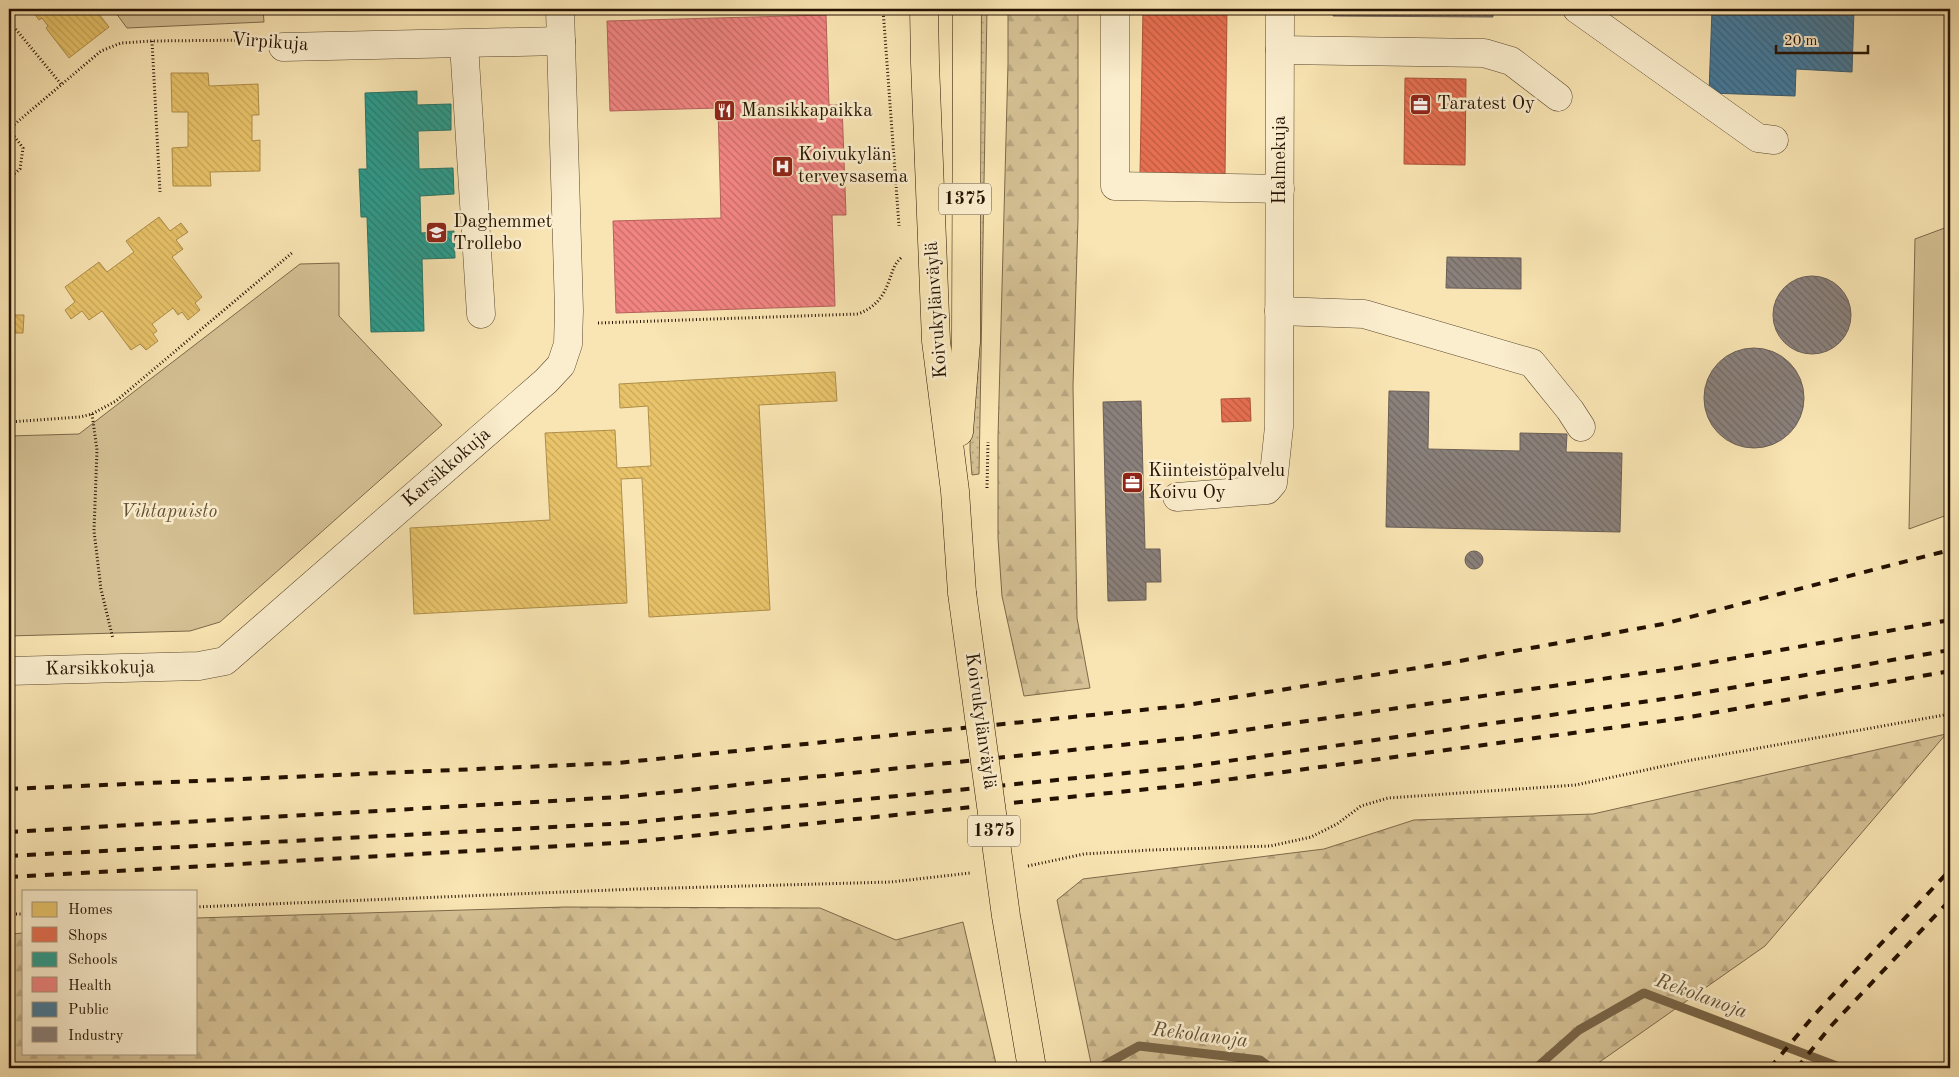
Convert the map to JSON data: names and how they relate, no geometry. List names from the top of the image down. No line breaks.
{"streets":{"main road":["1375","Koivukylänväylä"],"street":["Virpikuja","Halmekuja","Karsikkokuja"]},"crossings":[["Virpikuja","Karsikkokuja"]],"water":["Rekolanoja"],"parks":["Vihtapuisto"],"places":{"office":["Taratest Oy","Kiinteistöpalvelu Koivu Oy"],"restaurant":["Mansikkapaikka"],"hospital":["Koivukylän terveysasema"],"school or university":["Daghemmet Trollebo"]},"legend":["Homes","Shops","Schools","Health","Public","Industry"],"scale_bar":"20 m"}
